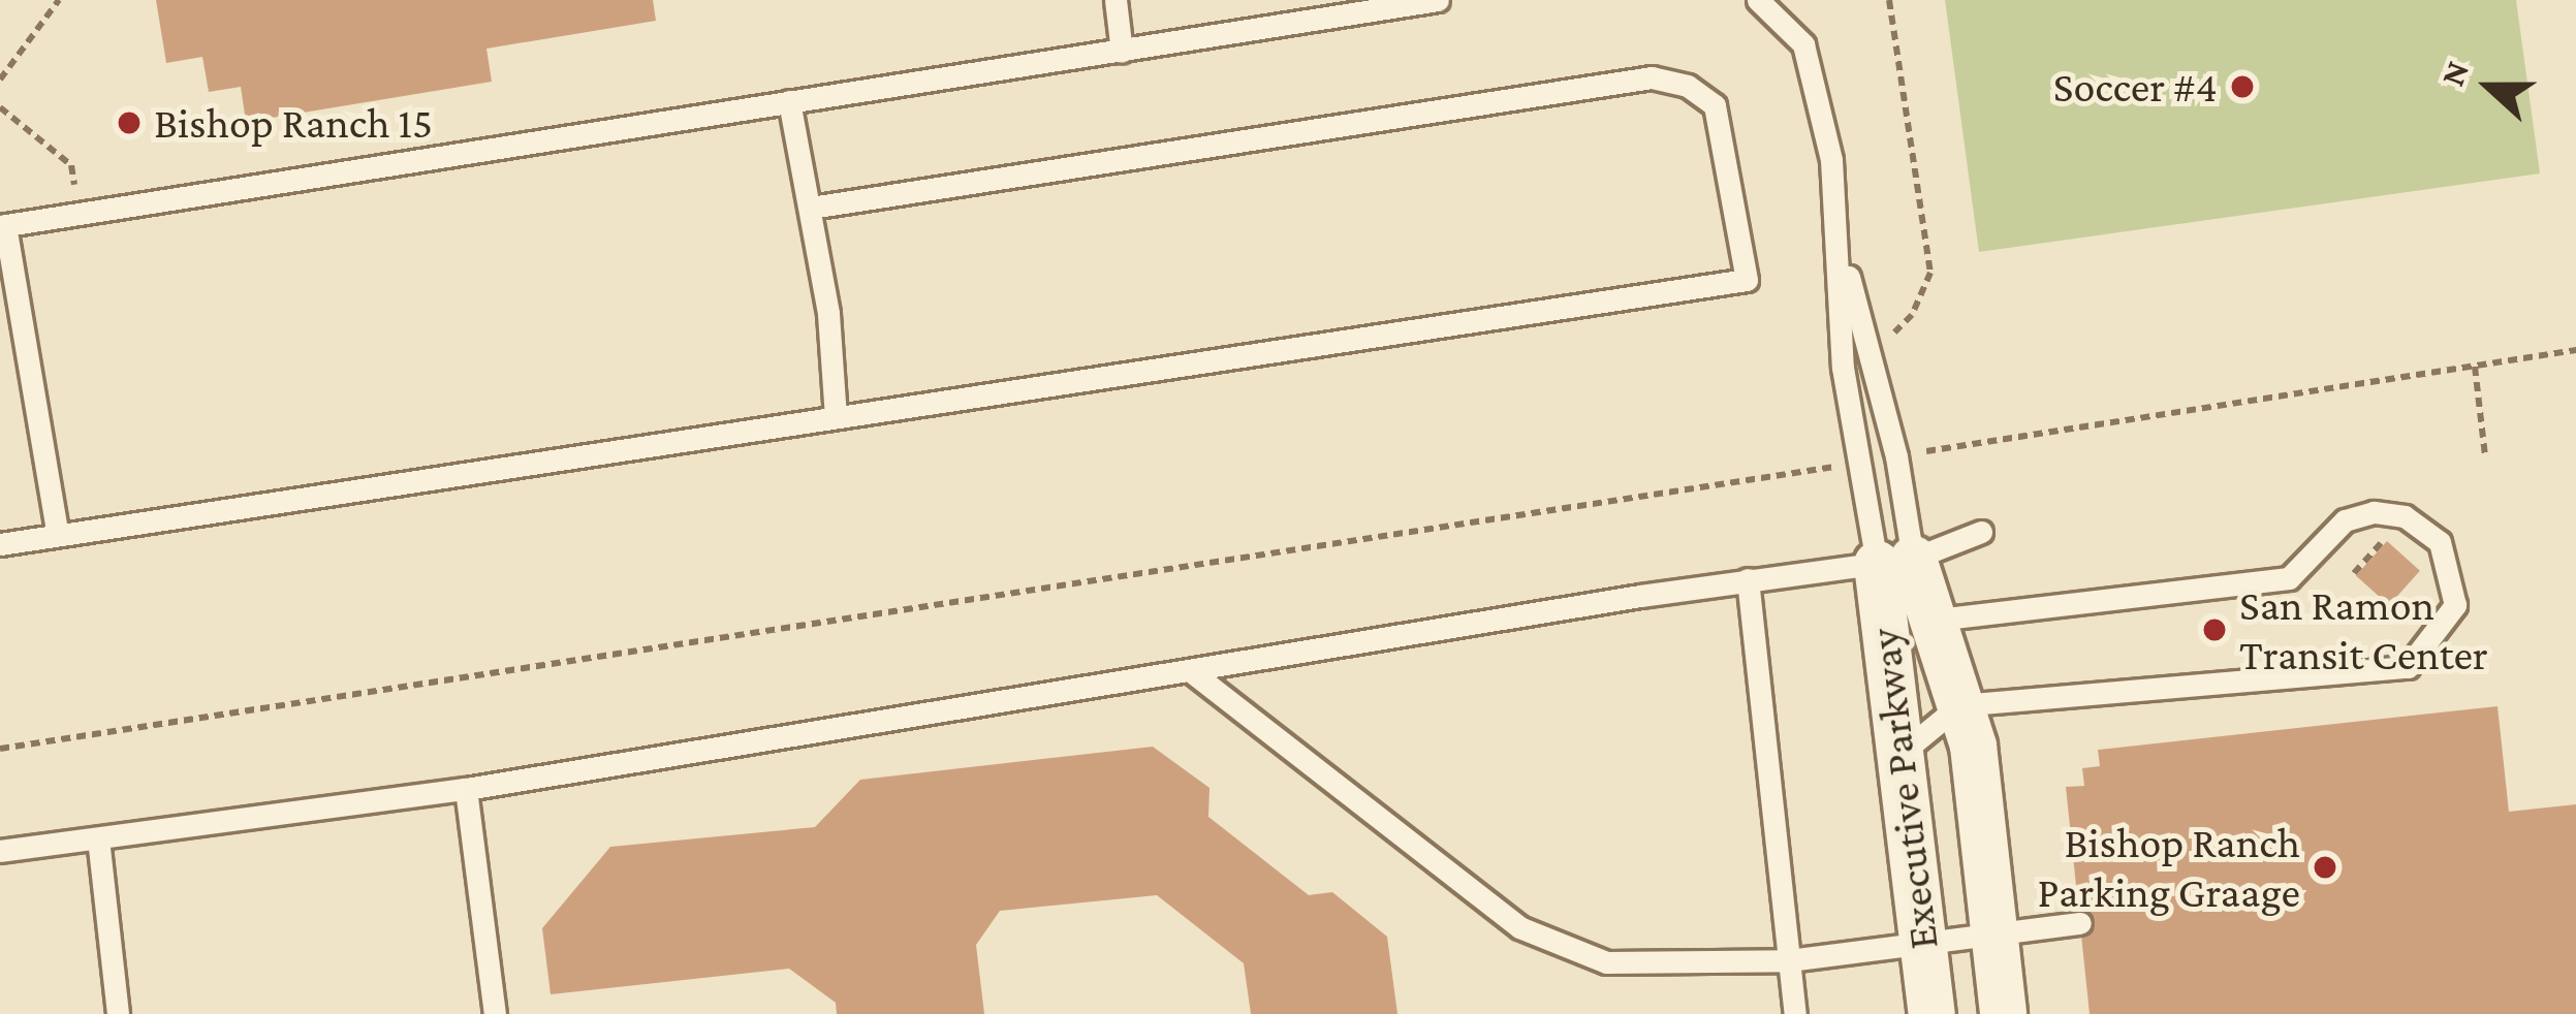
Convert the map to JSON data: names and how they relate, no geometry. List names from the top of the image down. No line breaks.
{"streets":{"street":["Executive Parkway"]},"places":["Soccer #4","Bishop Ranch 15","San Ramon Transit Center","Bishop Ranch Parking Graage"],"north":"left"}
